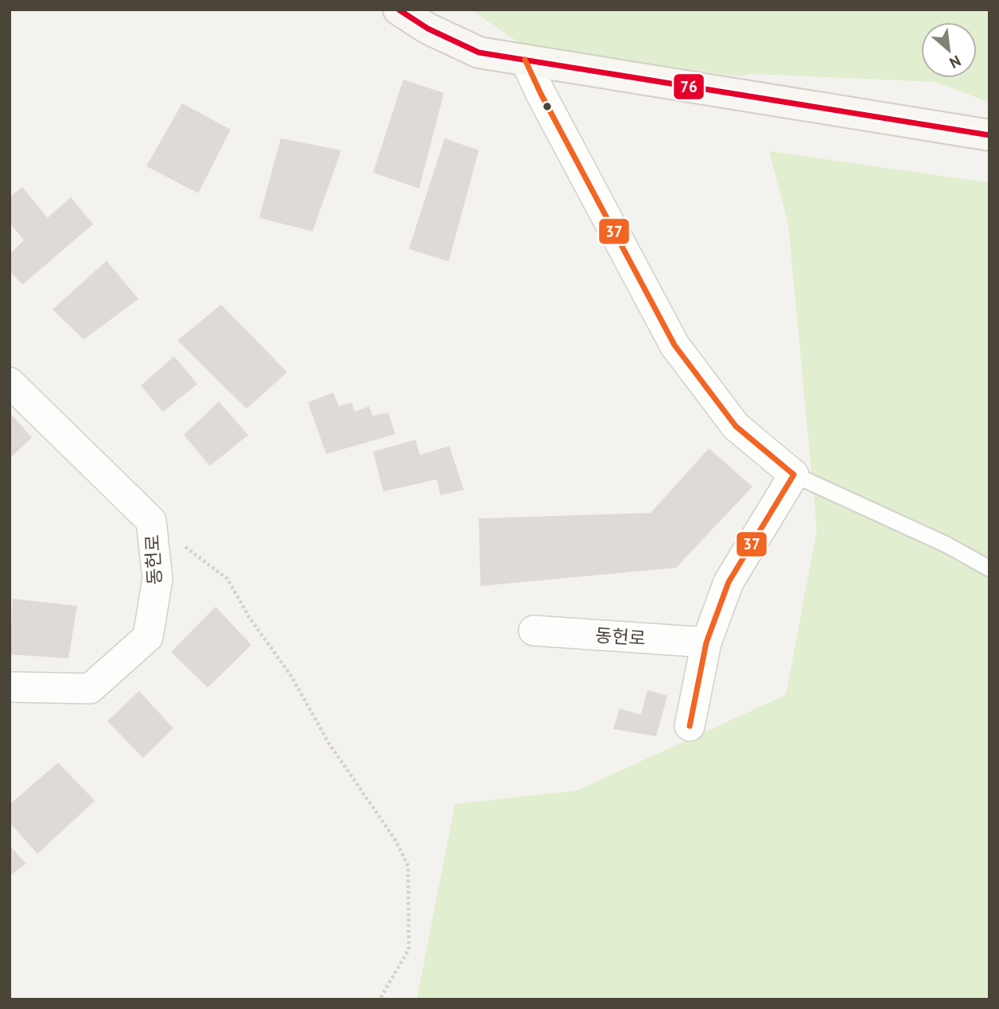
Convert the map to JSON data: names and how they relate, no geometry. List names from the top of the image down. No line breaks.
{"streets":{"street":["동헌로"]},"lines":["transit line 76","transit line 37"],"north":"bottom right"}
